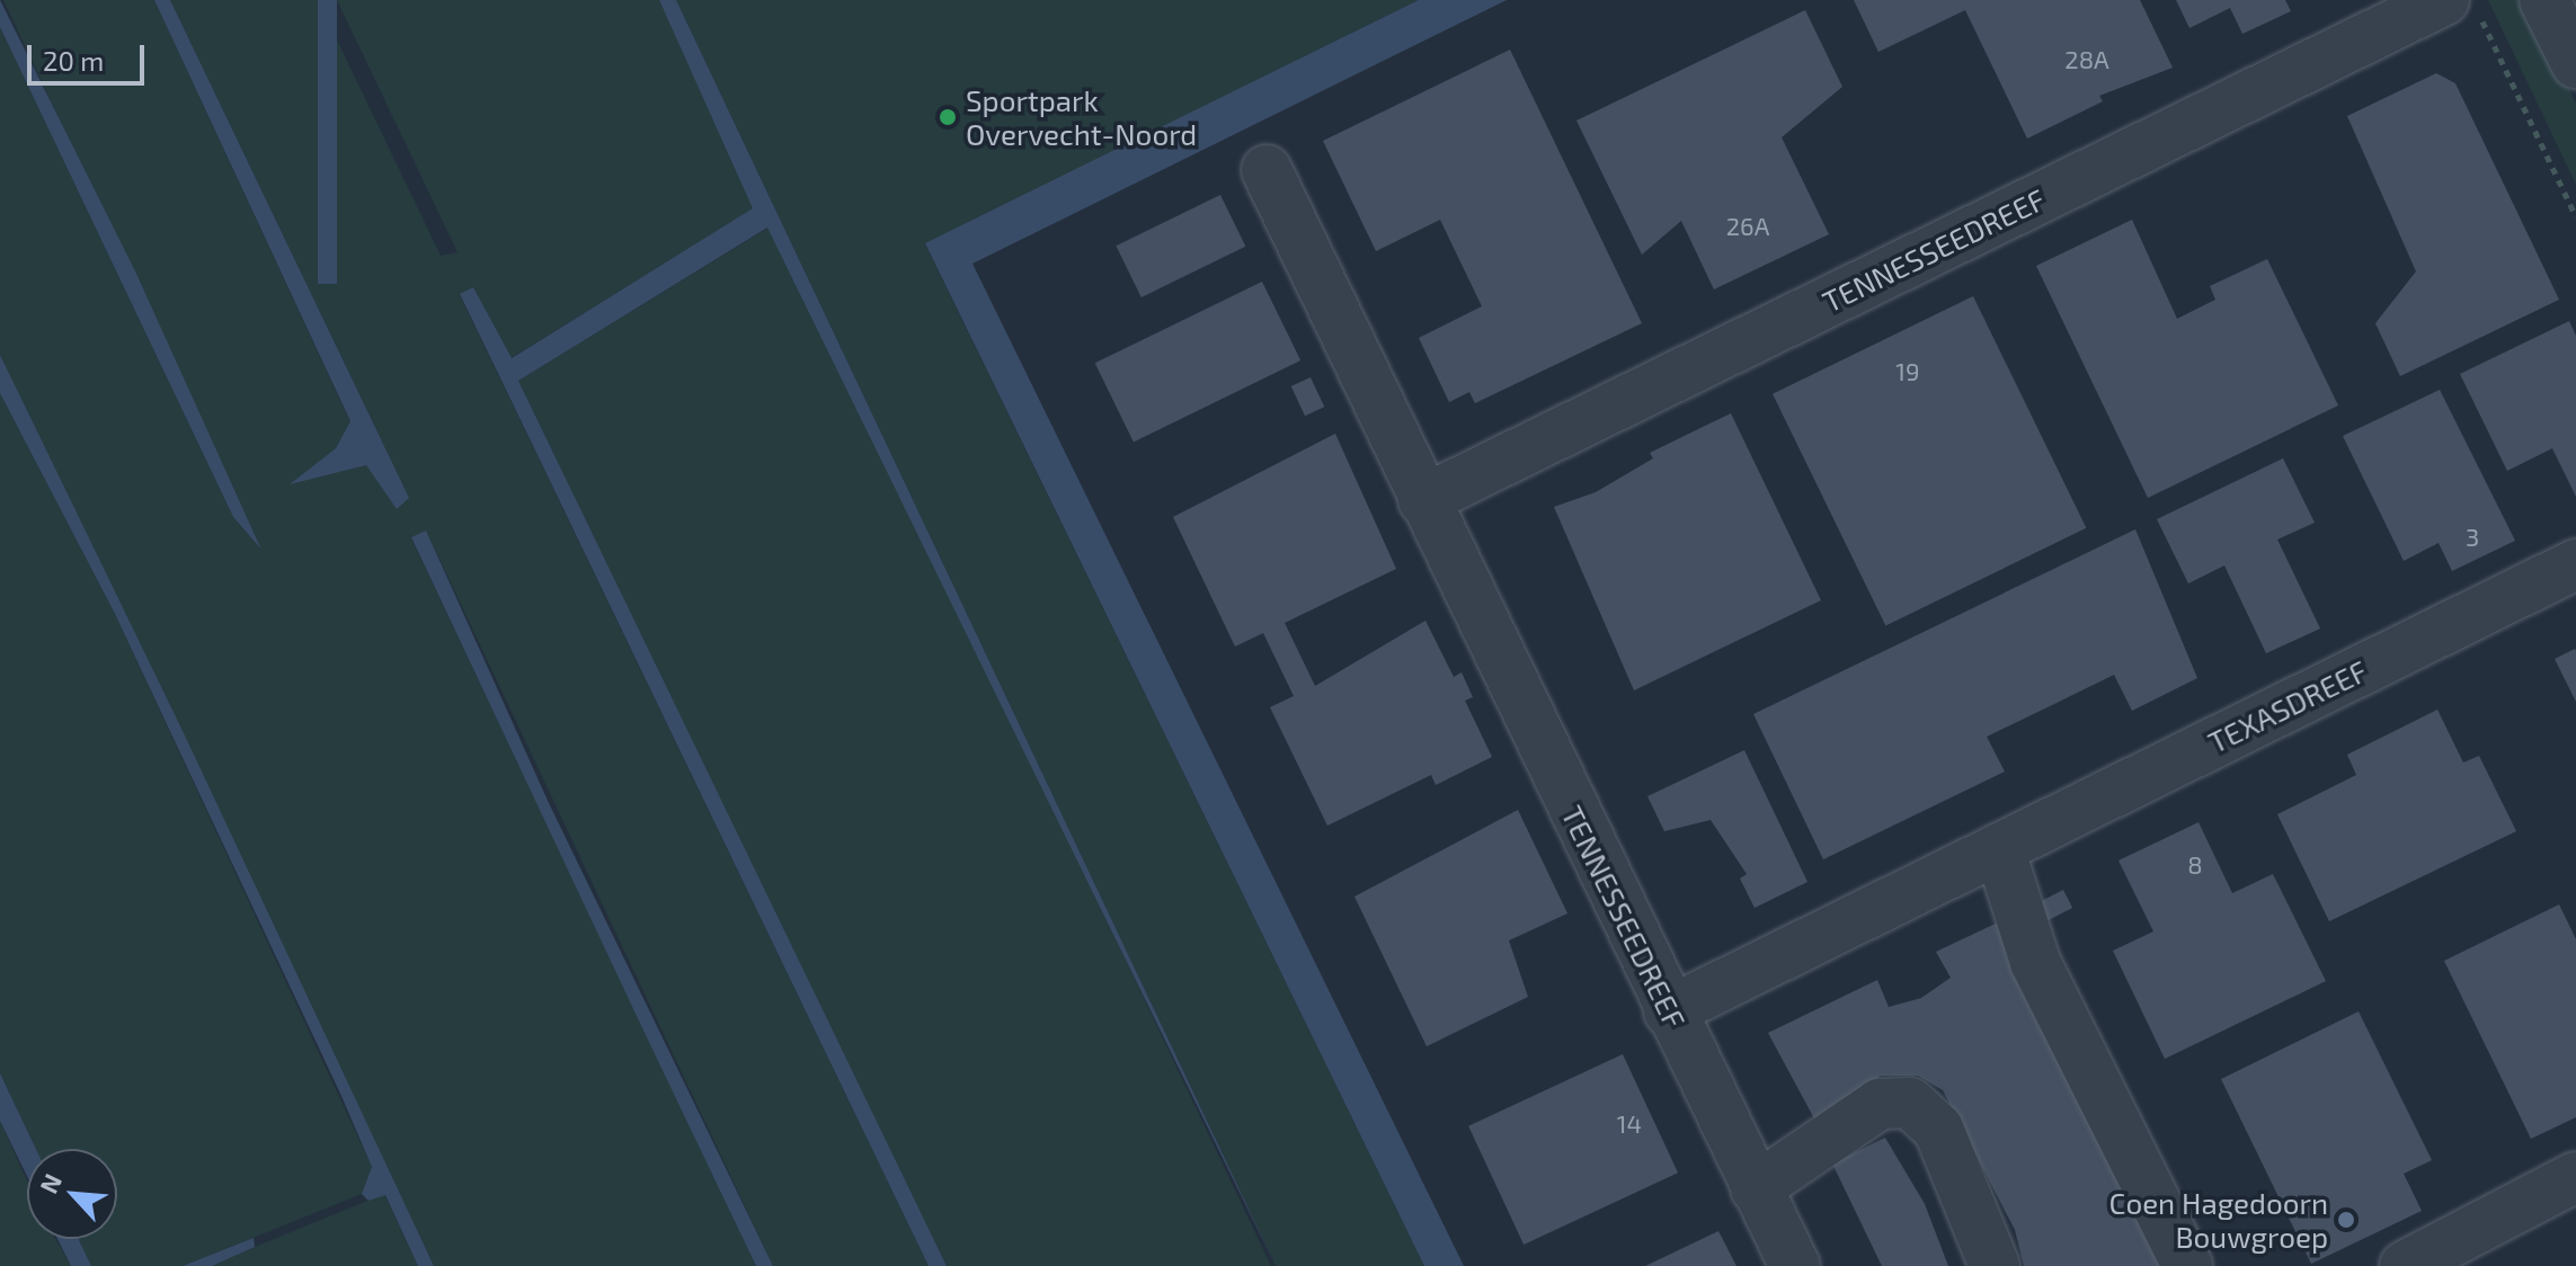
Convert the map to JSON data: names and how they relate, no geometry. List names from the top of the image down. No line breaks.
{"streets":{"street":["TENNESSEEDREEF","TEXASDREEF"]},"crossings":[["TENNESSEEDREEF","TEXASDREEF"]],"places":["Sportpark Overvecht-Noord","Coen Hagedoorn Bouwgroep"],"house_numbers":["28A","26A","19","3","8","14"],"scale_bar":"20 m","north":"top left"}
